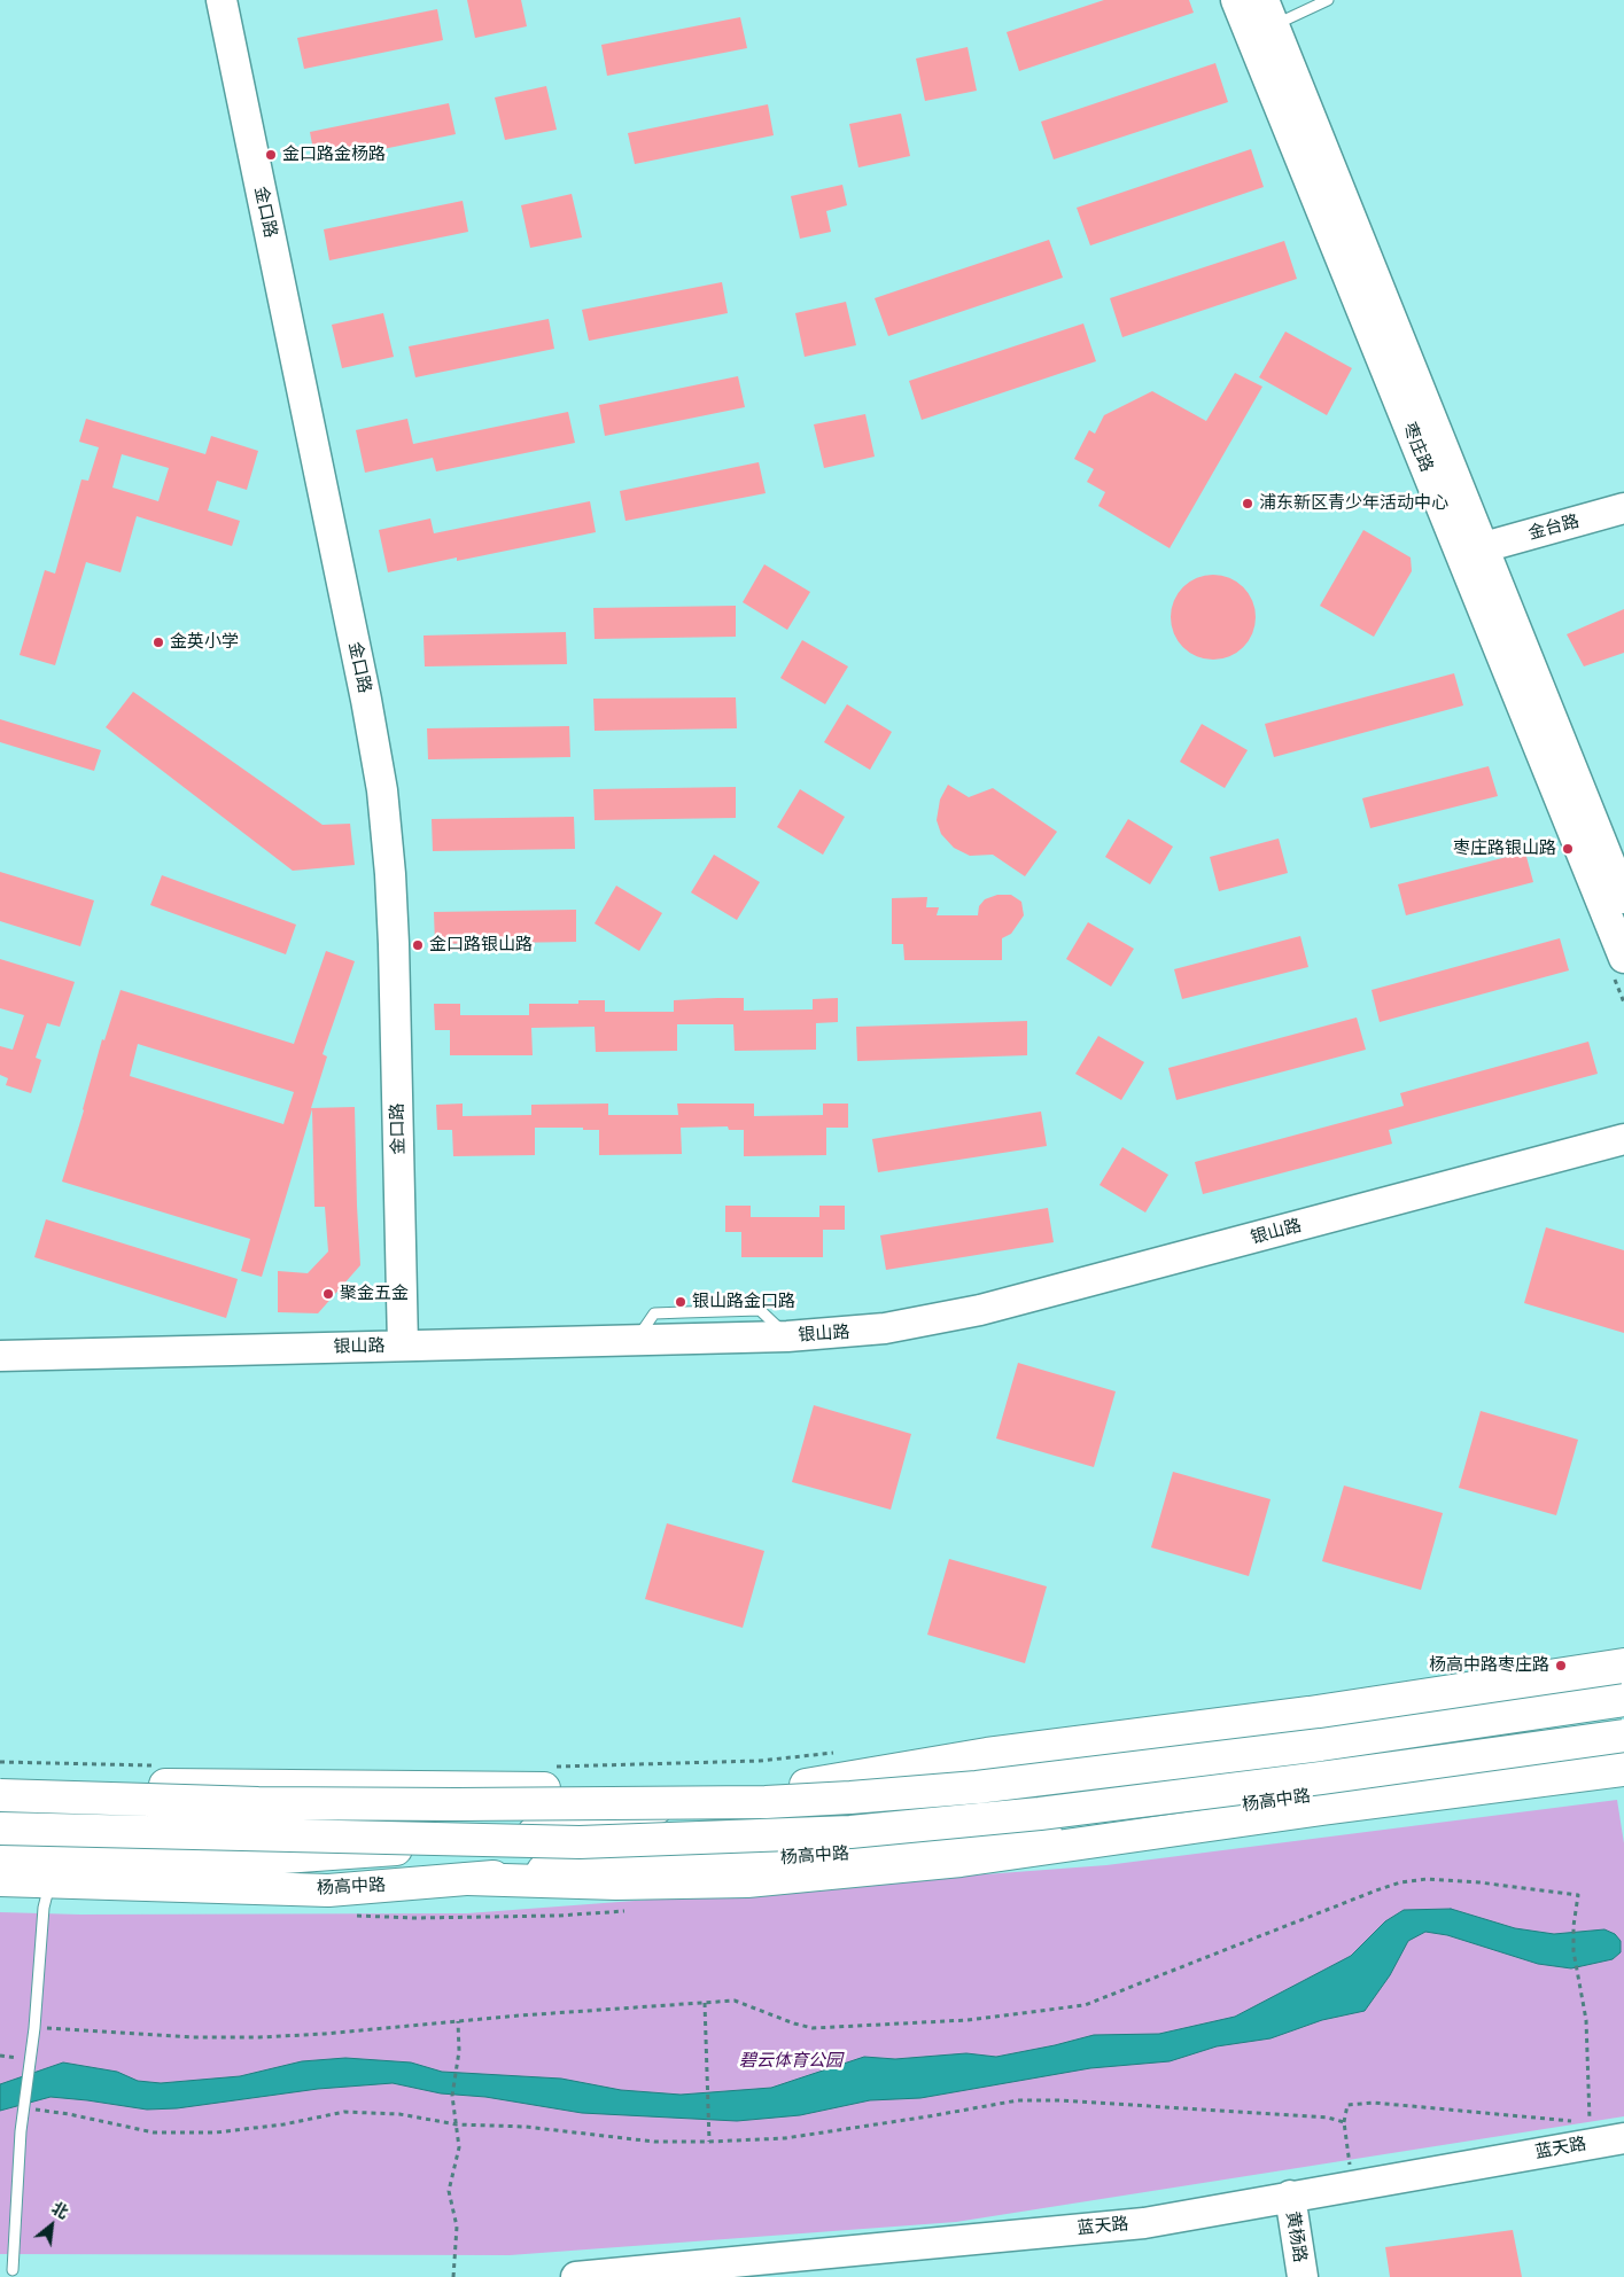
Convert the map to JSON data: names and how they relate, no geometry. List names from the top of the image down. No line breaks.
{"streets":{"main road":["杨高中路"],"street":["金口路","枣庄路","金台路","银山路","蓝天路","黄杨路"]},"crossings":[["金口路","银山路"],["枣庄路","金台路"],["蓝天路","黄杨路"]],"parks":["碧云体育公园"],"places":["金口路金杨路","浦东新区青少年活动中心","金英小学","枣庄路银山路","金口路银山路","聚金五金","银山路金口路","杨高中路枣庄路"],"north":"top right"}
